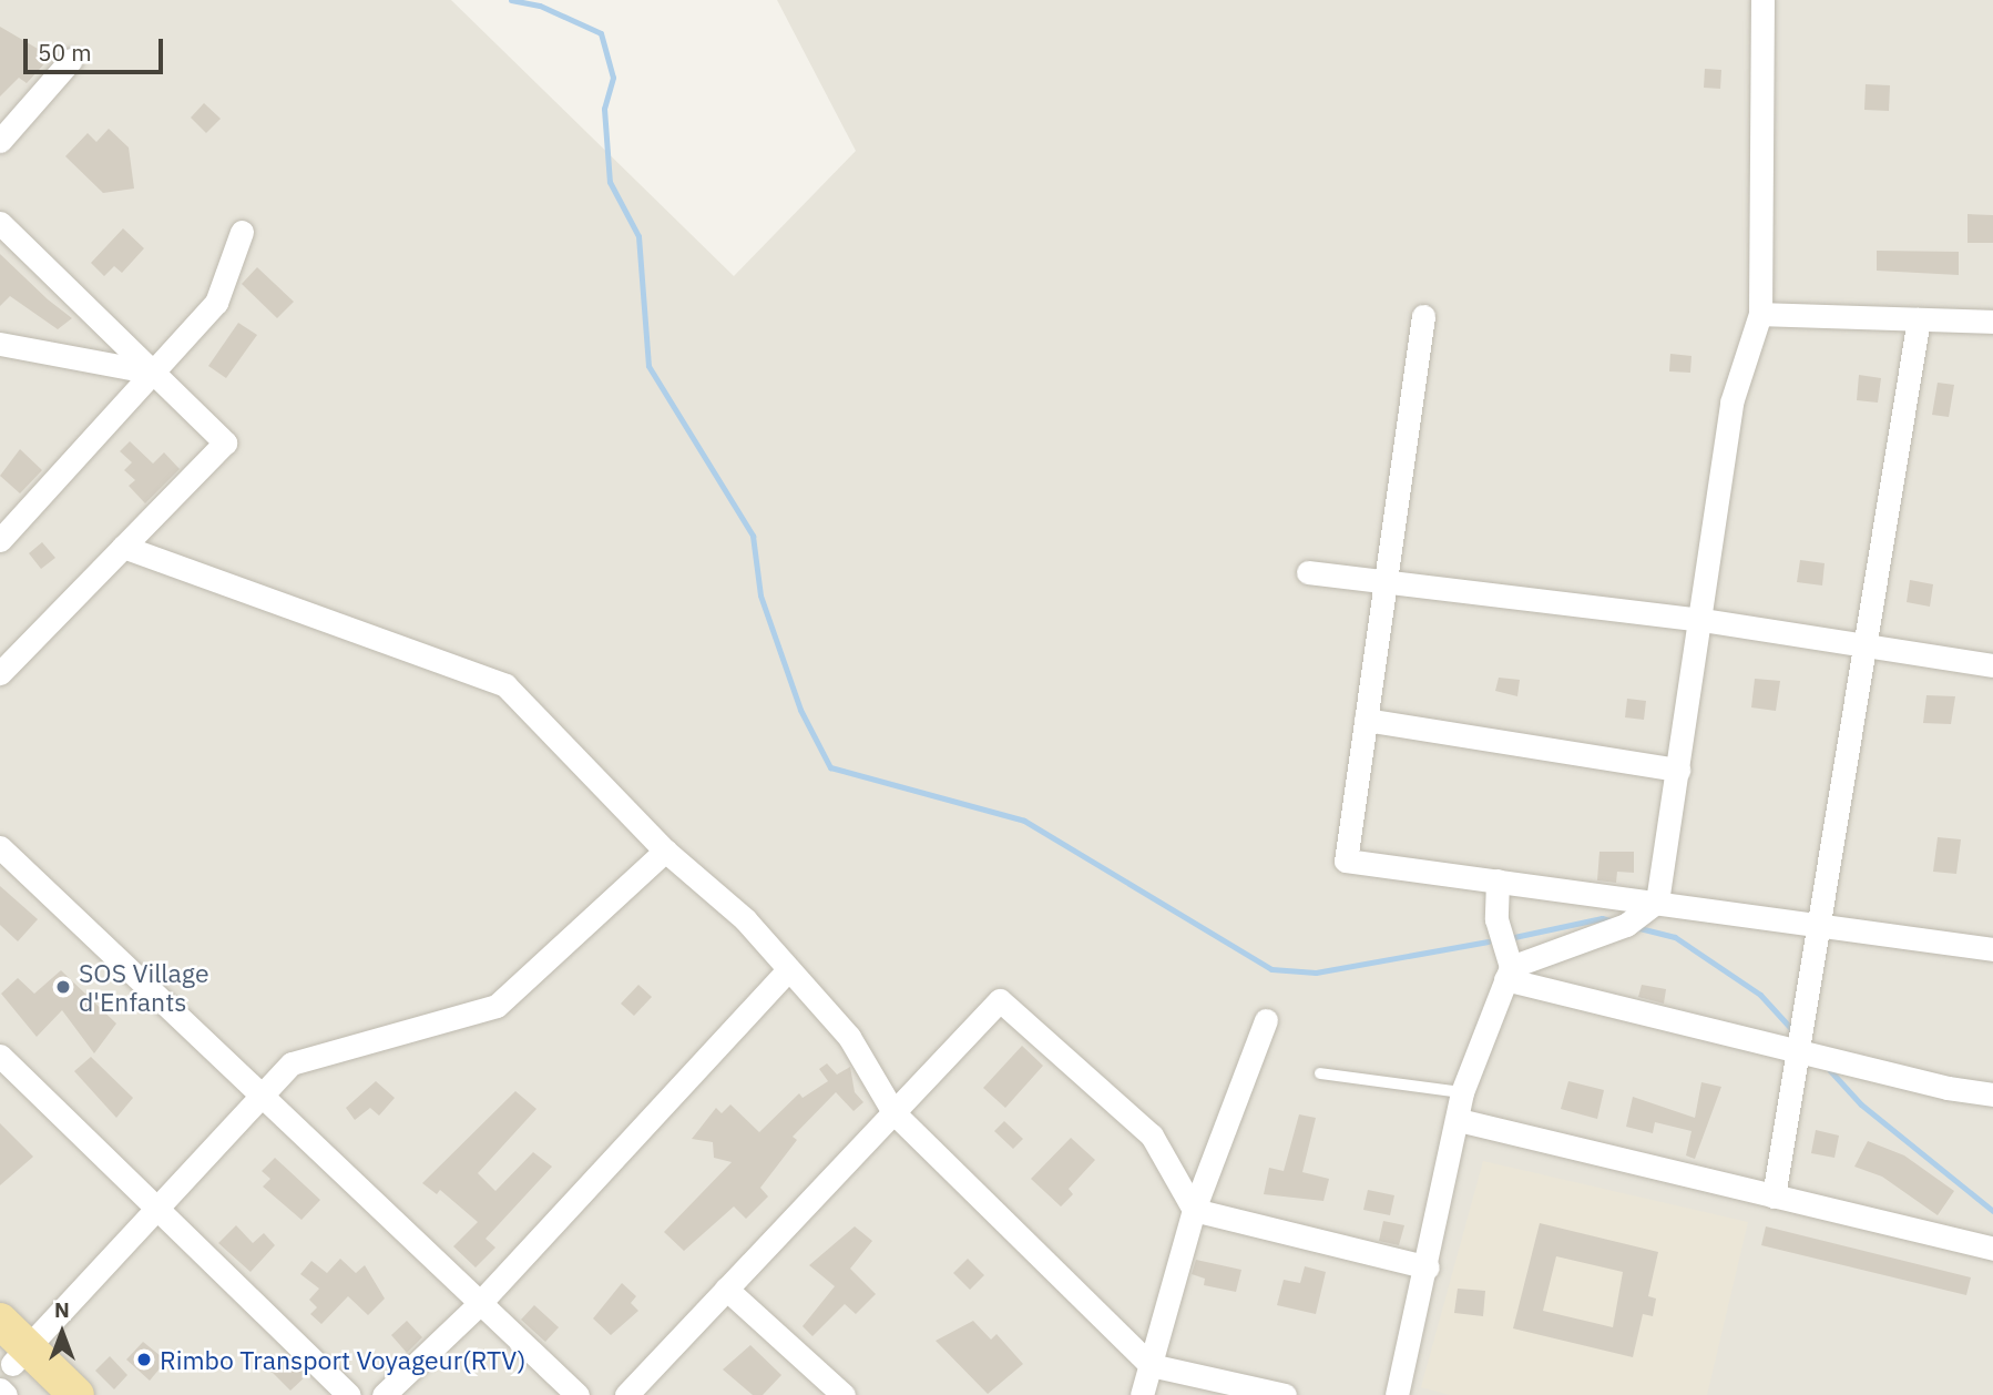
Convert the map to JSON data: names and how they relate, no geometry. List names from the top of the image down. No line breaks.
{"places":["SOS Village d'Enfants","Rimbo Transport Voyageur(RTV)"],"scale_bar":"50 m","north":"top"}
